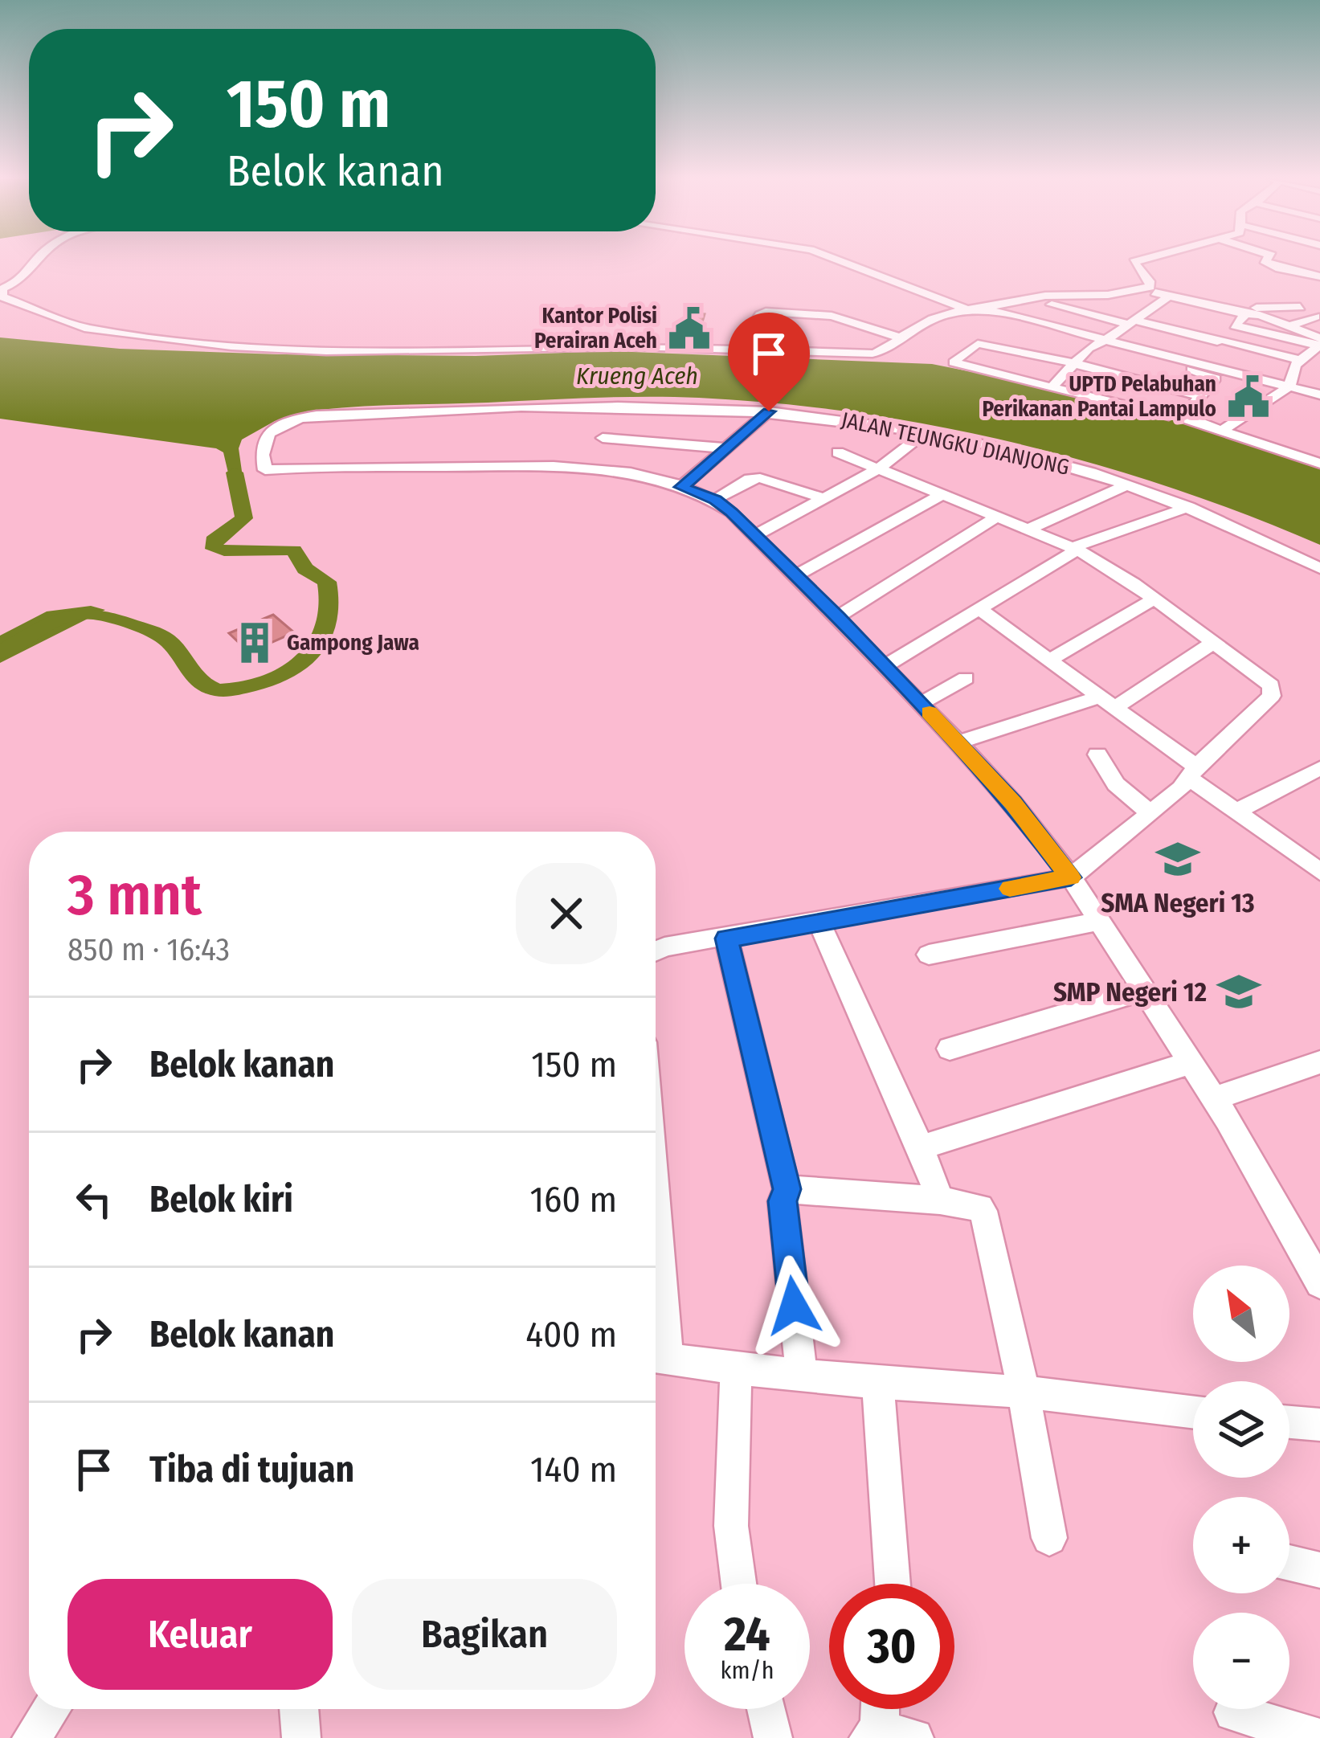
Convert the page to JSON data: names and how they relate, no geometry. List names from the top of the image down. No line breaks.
{"streets":{"street":["JALAN TEUNGKU DIANJONG"]},"water":["Krueng Aceh"],"places":{"public building":["Kantor Polisi Perairan Aceh","UPTD Pelabuhan Perikanan Pantai Lampulo"],"building":["Gampong Jawa"],"school or university":["SMA Negeri 13","SMP Negeri 12"]},"north":"top left","page":{"turn":["150 m","Belok kanan"],"heading":["3 mnt","850 m · 16:43"],"list":[{"name":"Belok kanan","value":"150 m"},{"name":"Belok kiri","value":"160 m"},{"name":"Belok kanan","value":"400 m"},{"name":"Tiba di tujuan","value":"140 m"}],"map_buttons":["+","−"],"buttons":["Keluar","Bagikan"],"speed":"24 km/h","limit":"30"}}
